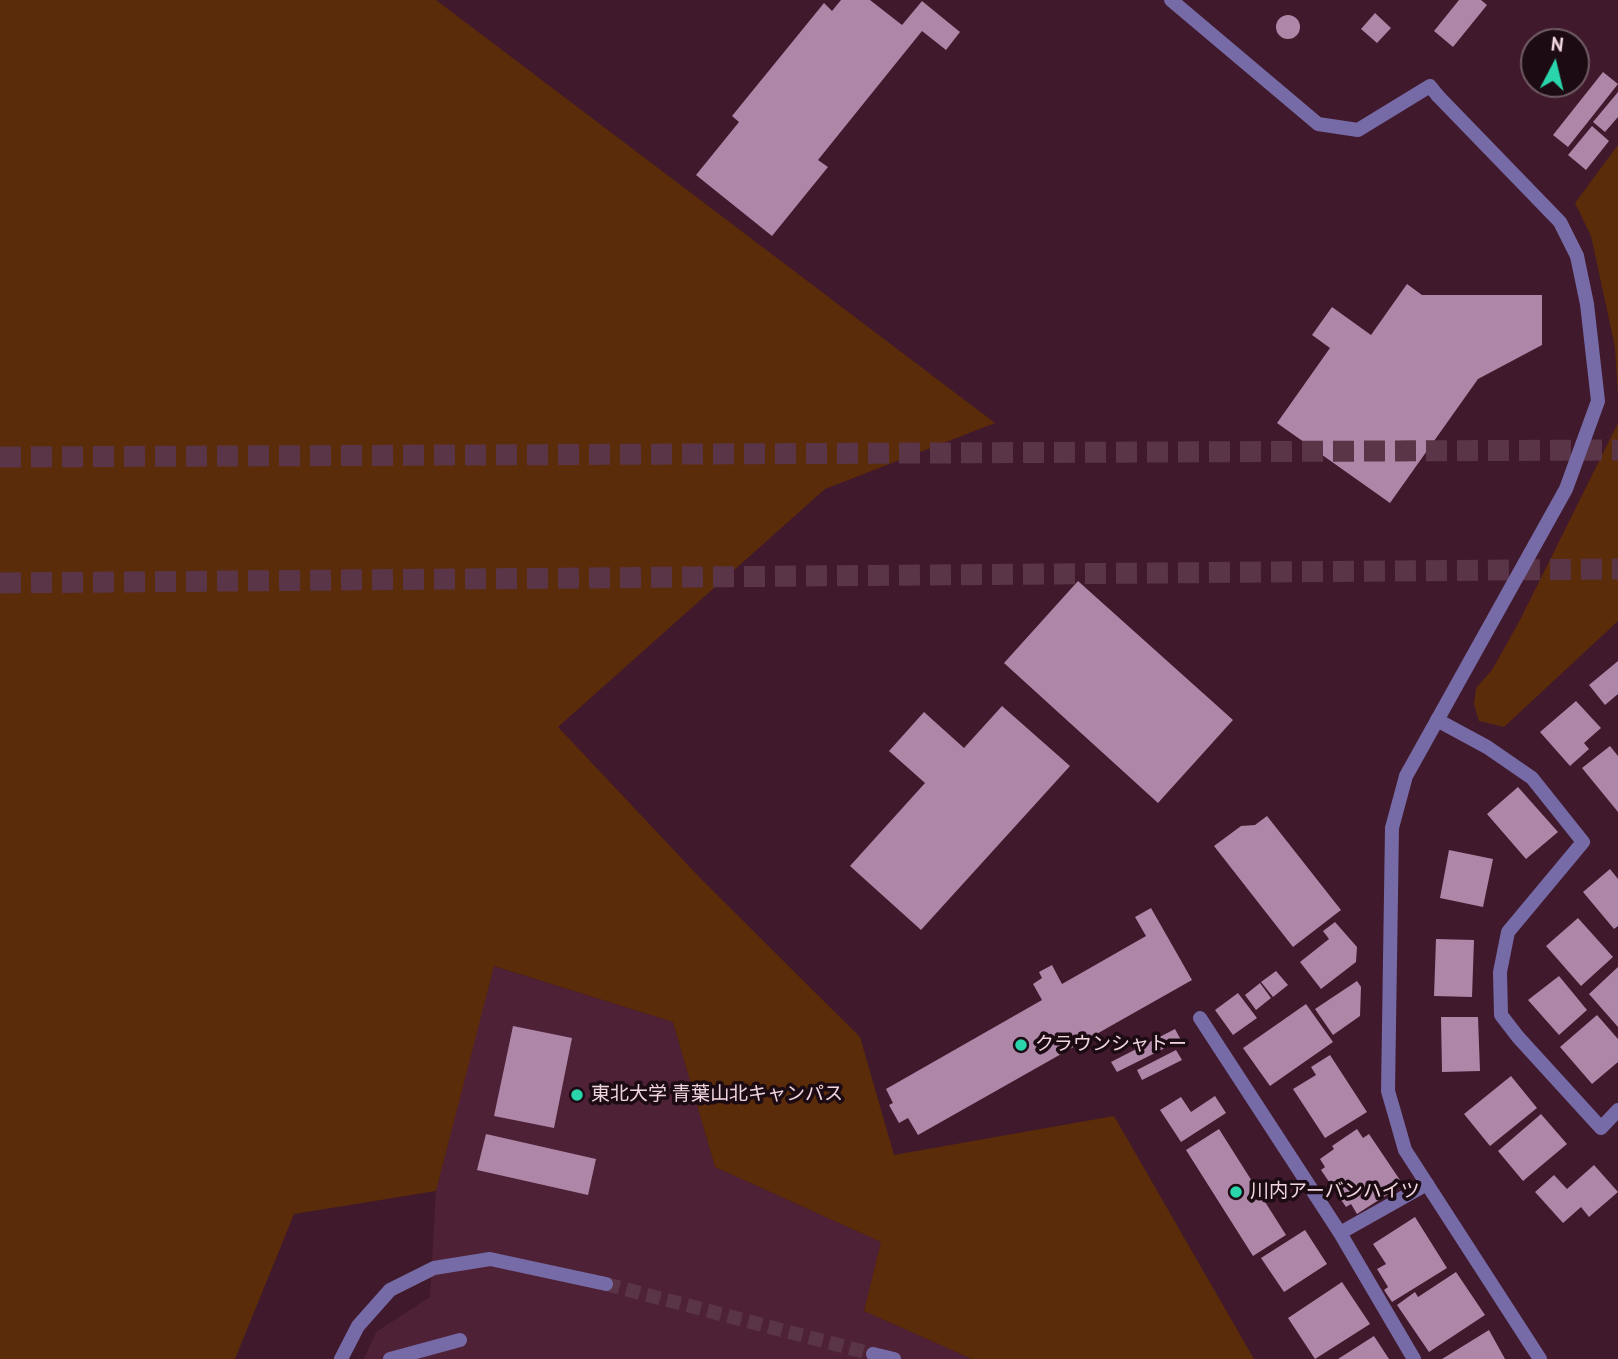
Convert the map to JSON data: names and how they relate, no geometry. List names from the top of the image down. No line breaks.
{"places":["クラウンシャトー","東北大学 青葉山北キャンパス","川内アーバンハイツ"],"north":"top"}
